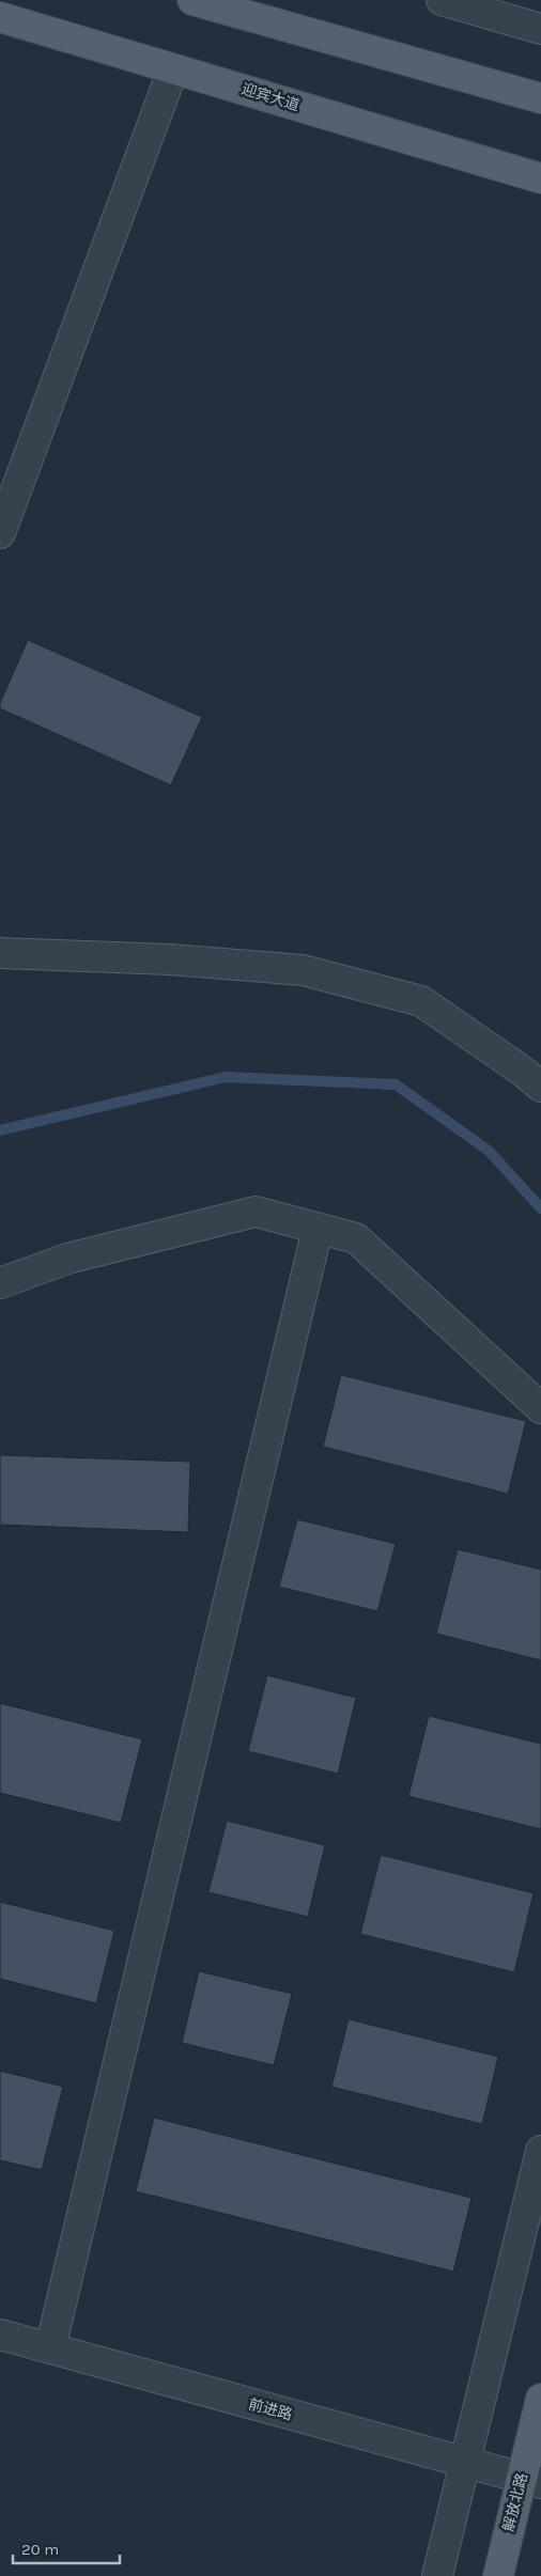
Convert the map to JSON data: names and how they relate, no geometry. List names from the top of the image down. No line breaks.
{"streets":{"main road":["迎宾大道","解放北路"],"street":["前进路"]},"crossings":[["前进路","解放北路"]],"scale_bar":"20 m"}
